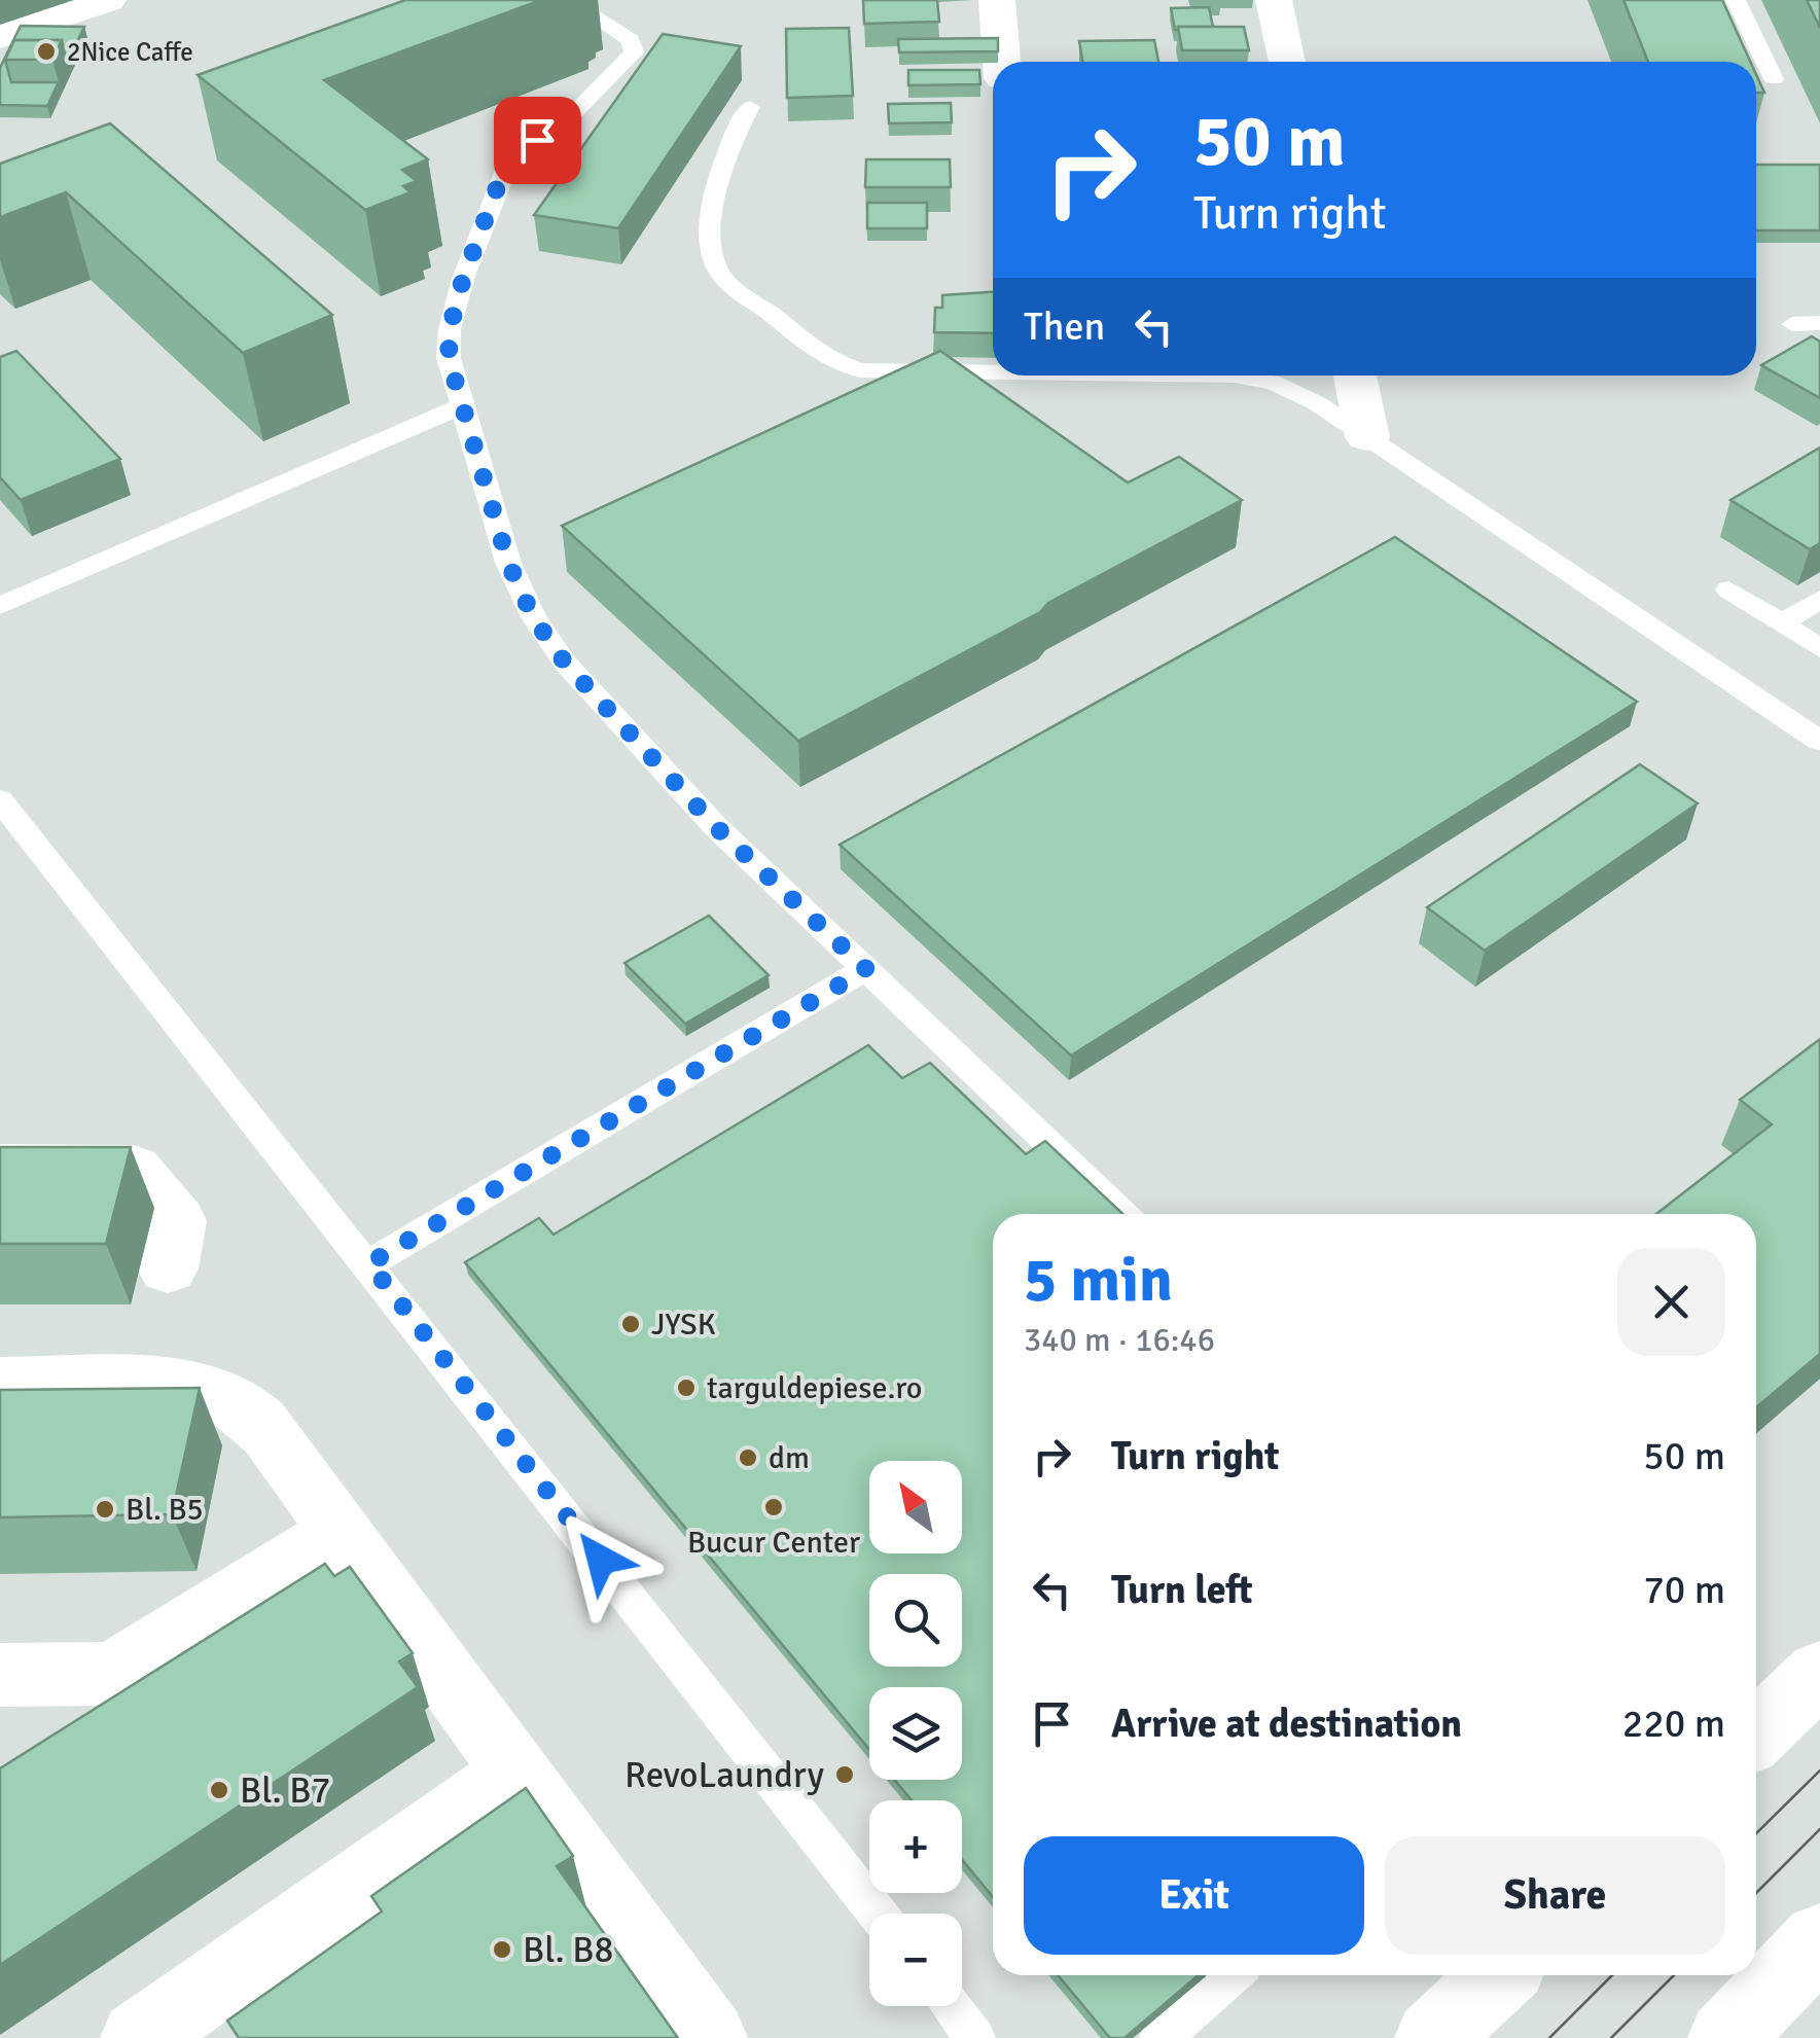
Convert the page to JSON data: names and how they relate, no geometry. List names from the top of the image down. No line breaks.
{"places":["2Nice Caffe","JYSK","targuldepiese.ro","dm","Bucur Center","Bl. B5","RevoLaundry","Bl. B7","Bl. B8"],"north":"top left","page":{"turn":["50 m","Turn right"],"then":"Then","heading":["5 min","340 m · 16:46"],"list":[{"name":"Turn right","value":"50 m"},{"name":"Turn left","value":"70 m"},{"name":"Arrive at destination","value":"220 m"}],"map_buttons":["+","−"],"buttons":["Exit","Share"]}}
